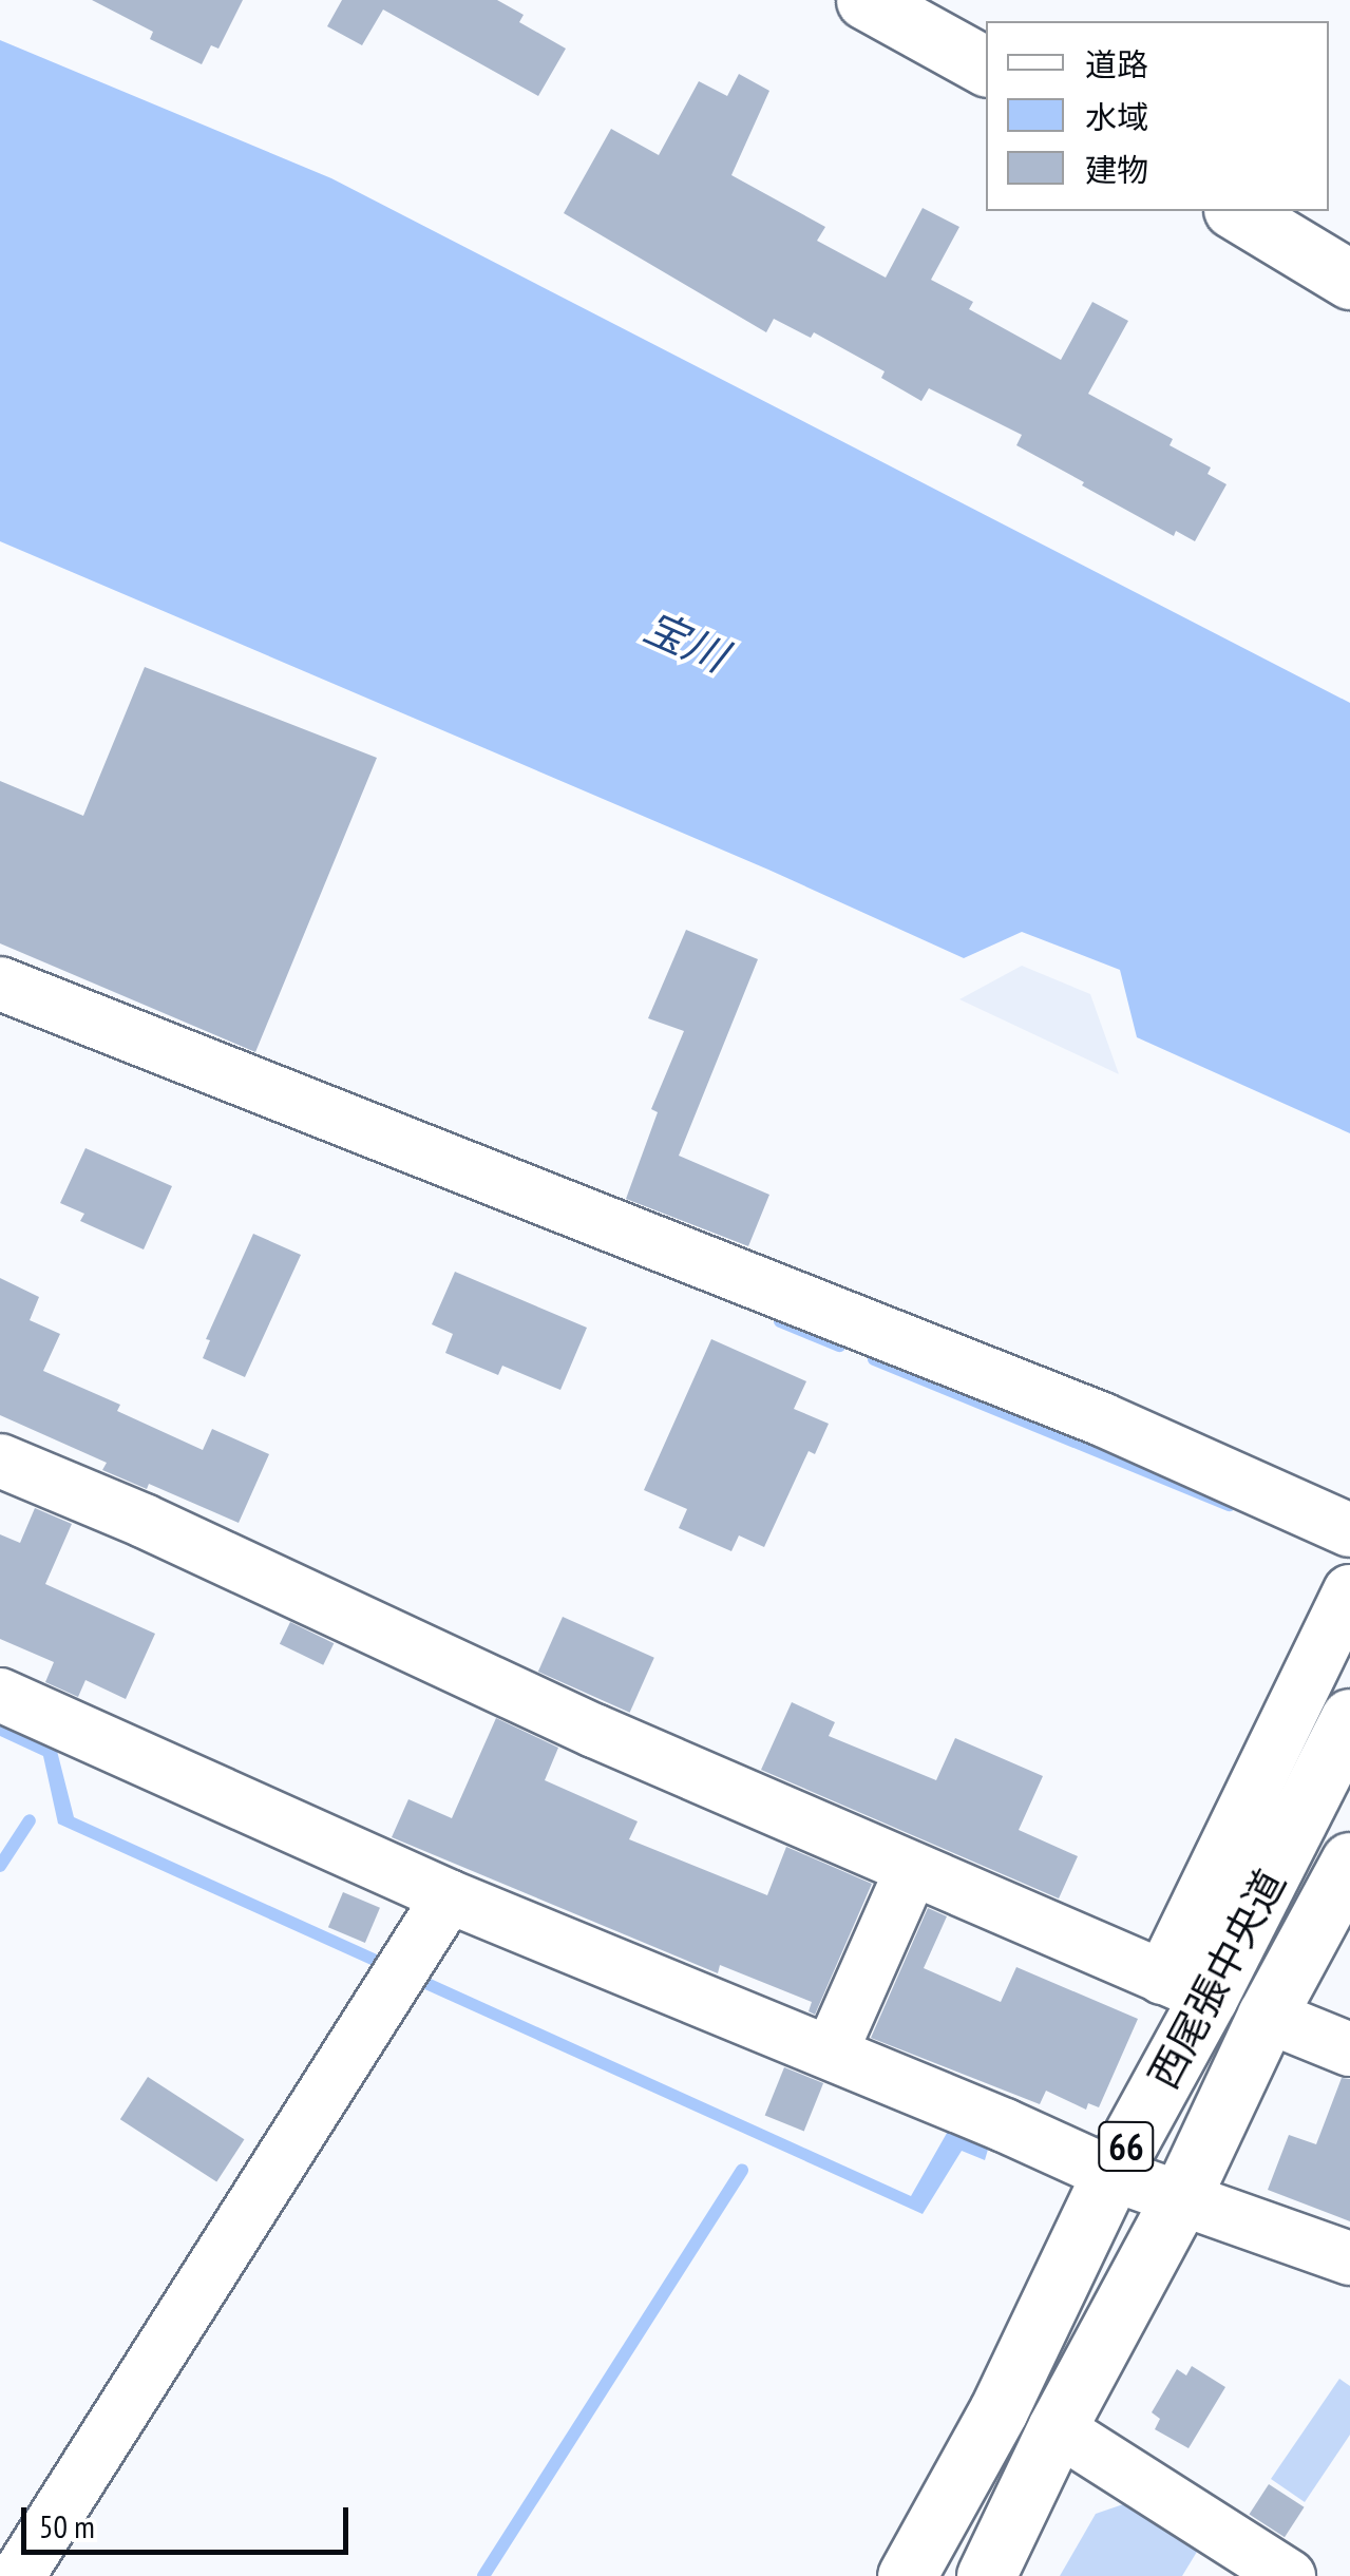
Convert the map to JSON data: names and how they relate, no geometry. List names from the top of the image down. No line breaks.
{"streets":{"main road":["西尾張中央道","66"]},"water":["宝川"],"legend":["道路","水域","建物"],"scale_bar":"50 m"}
